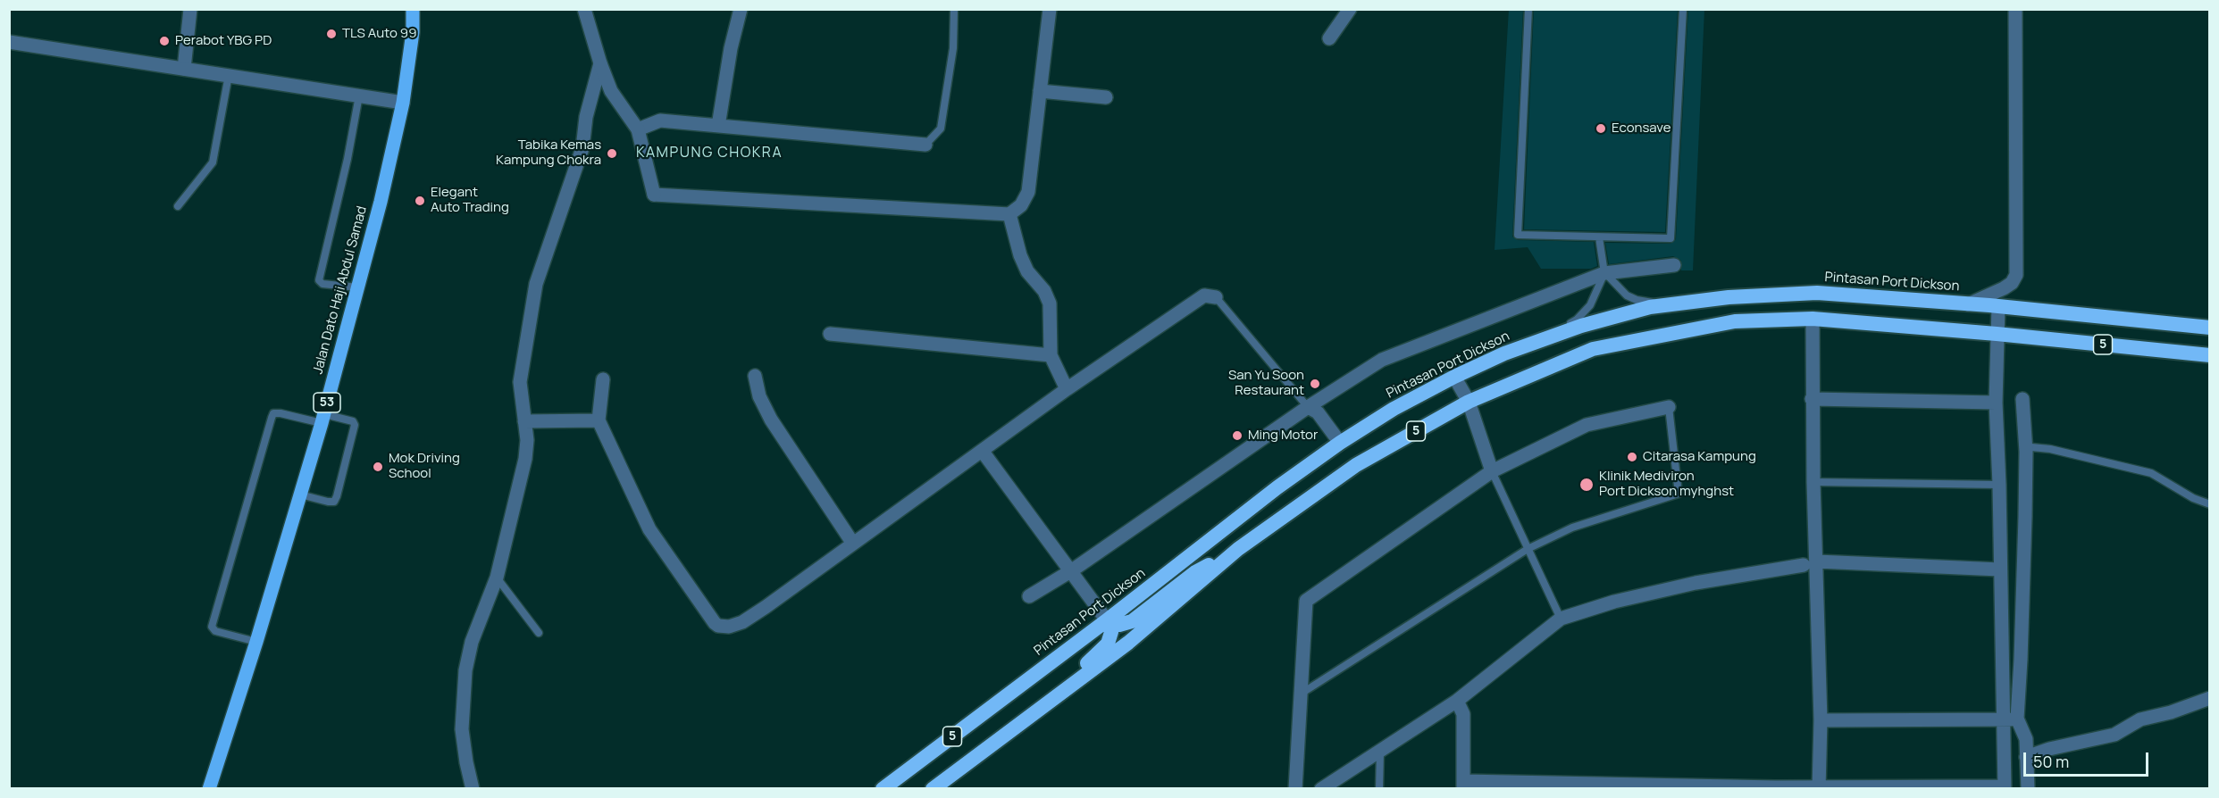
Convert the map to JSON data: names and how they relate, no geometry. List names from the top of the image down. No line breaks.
{"streets":{"highway":["Pintasan Port Dickson","5"],"main road":["Jalan Dato Haji Abdul Samad","53"]},"districts":["KAMPUNG CHOKRA"],"places":["TLS Auto 99","Perabot YBG PD","Econsave","Tabika Kemas Kampung Chokra","Elegant Auto Trading","San Yu Soon Restaurant","Ming Motor","Citarasa Kampung","Mok Driving School","Klinik Mediviron Port Dickson myhghst"],"scale_bar":"50 m"}
